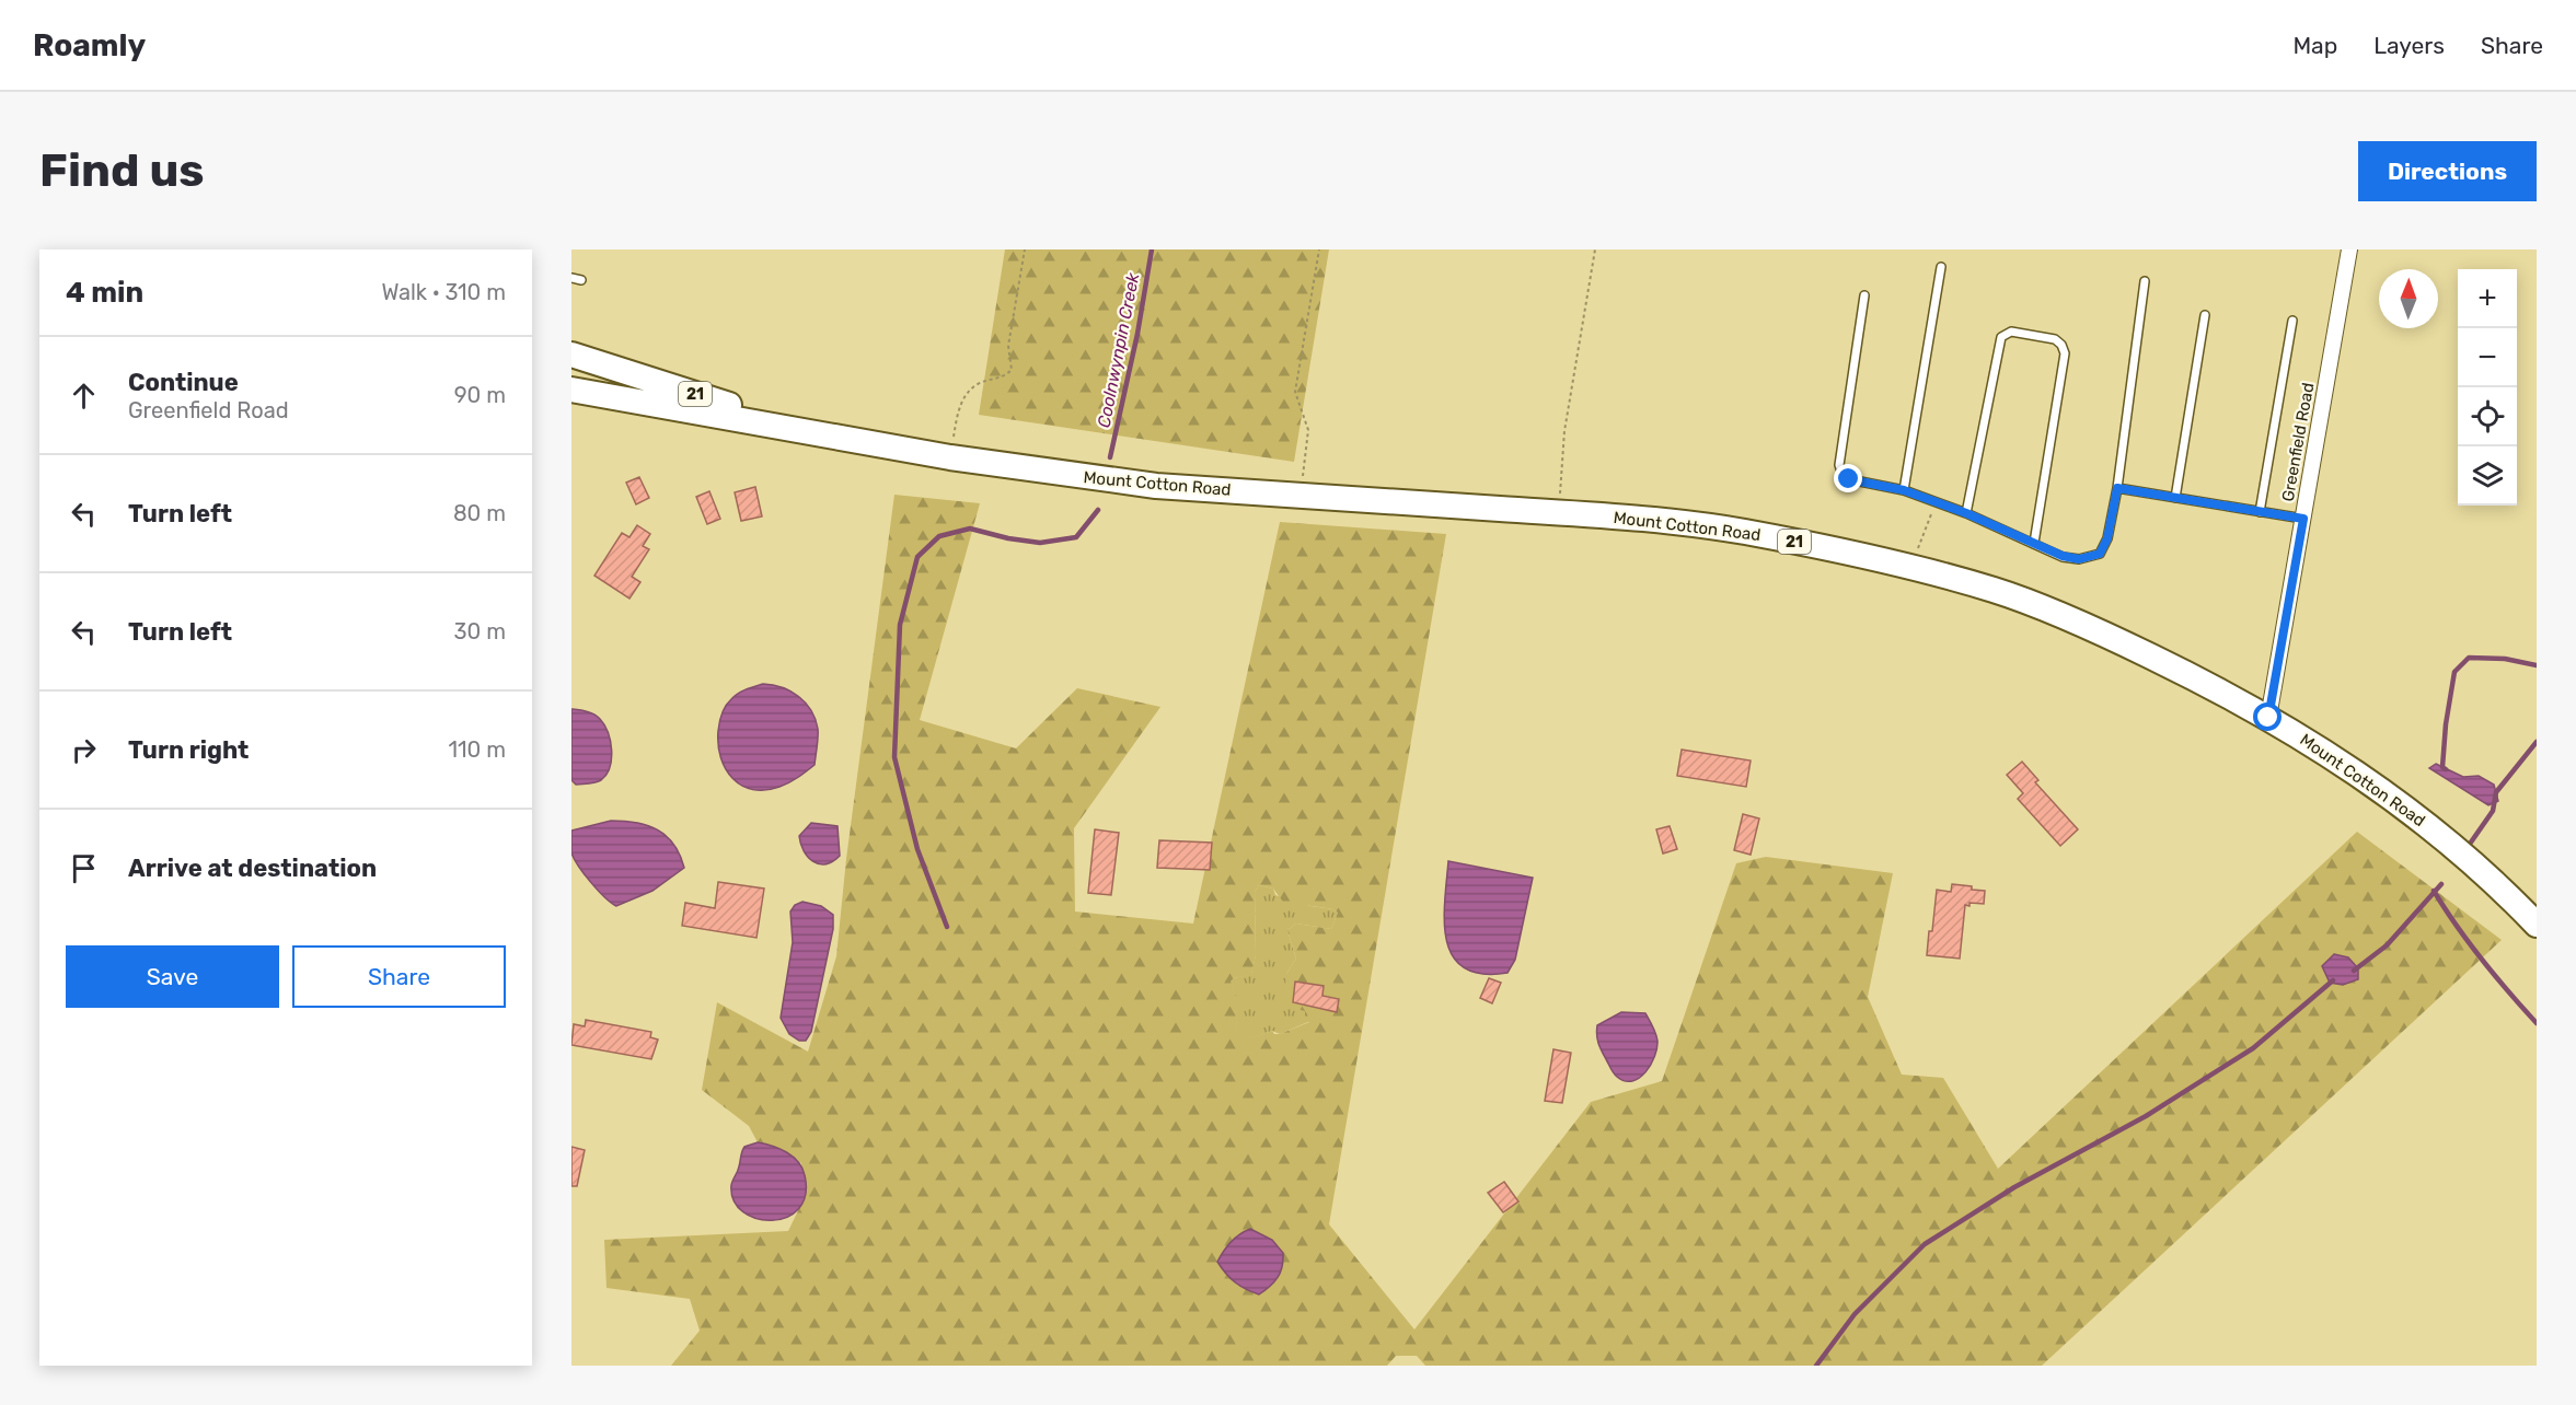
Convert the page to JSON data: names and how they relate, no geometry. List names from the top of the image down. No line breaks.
{"streets":{"highway":["21","Mount Cotton Road"],"street":["Greenfield Road"]},"crossings":[["Greenfield Road","Mount Cotton Road"]],"water":["Coolnwynpin Creek"],"north":"top","page":{"header":"Roamly","nav":["Map","Layers","Share"],"buttons":["Directions",["Save","Share"]],"title":"Find us","heading":["4 min","Walk · 310 m"],"map_buttons":["+","−"],"list":[["Continue","Greenfield Road","90 m"],["Turn left","80 m"],["Turn left","30 m"],["Turn right","110 m"],"Arrive at destination"]}}
